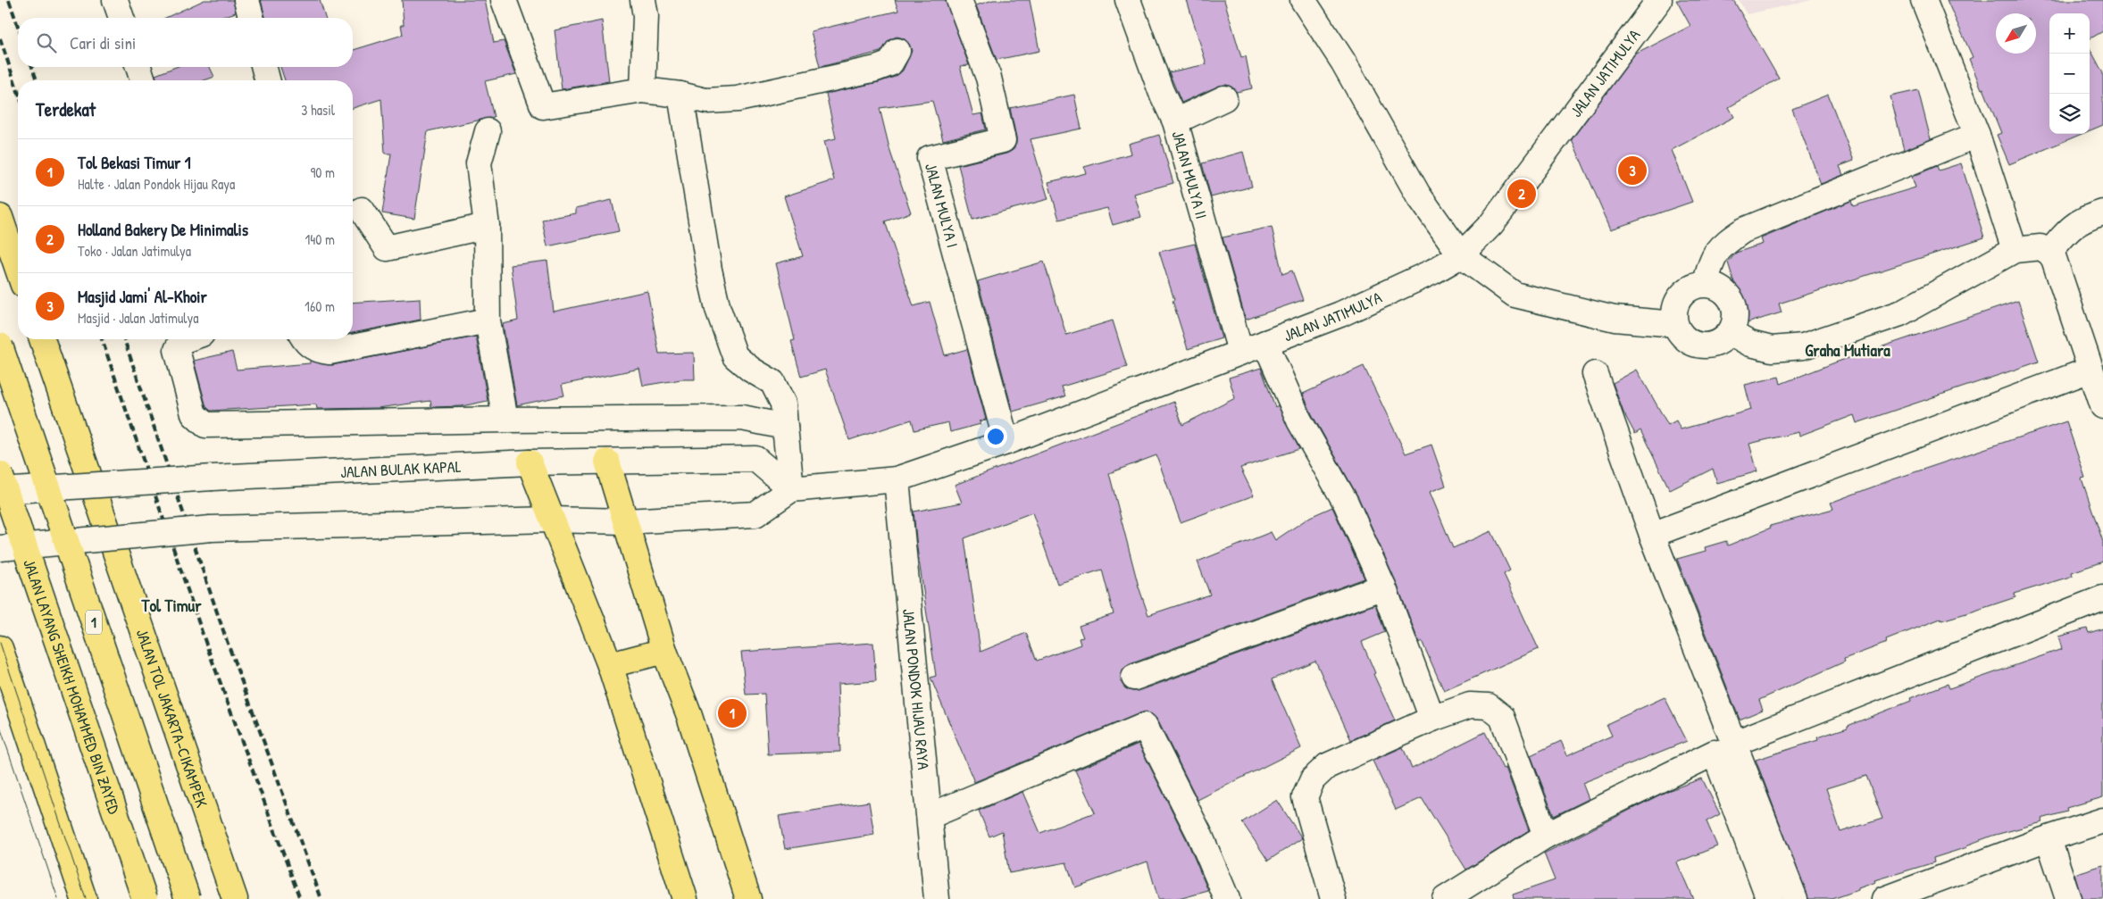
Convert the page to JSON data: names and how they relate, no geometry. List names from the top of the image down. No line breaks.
{"streets":{"highway":["1","JALAN LAYANG SHEIKH MOHAMMED BIN ZAYED","JALAN TOL JAKARTA–CIKAMPEK"],"street":["JALAN JATIMULYA","JALAN MULYA II","JALAN MULYA I","JALAN BULAK KAPAL","JALAN PONDOK HIJAU RAYA"]},"crossings":[["JALAN JATIMULYA","JALAN MULYA II"],["JALAN JATIMULYA","JALAN MULYA I"],["JALAN JATIMULYA","JALAN PONDOK HIJAU RAYA"]],"districts":["Graha Mutiara","Tol Timur"],"north":"bottom left","page":{"map_buttons":["+","−"],"search":"Cari di sini","heading":["Terdekat","3 hasil"],"list":[{"mark":"1","name":"Tol Bekasi Timur 1","note":"Halte · Jalan Pondok Hijau Raya","value":"90 m"},{"mark":"2","name":"Holland Bakery De Minimalis","note":"Toko · Jalan Jatimulya","value":"140 m"},{"mark":"3","name":"Masjid Jami' Al-Khoir","note":"Masjid · Jalan Jatimulya","value":"160 m"}],"pins":["3","2","1"]}}
